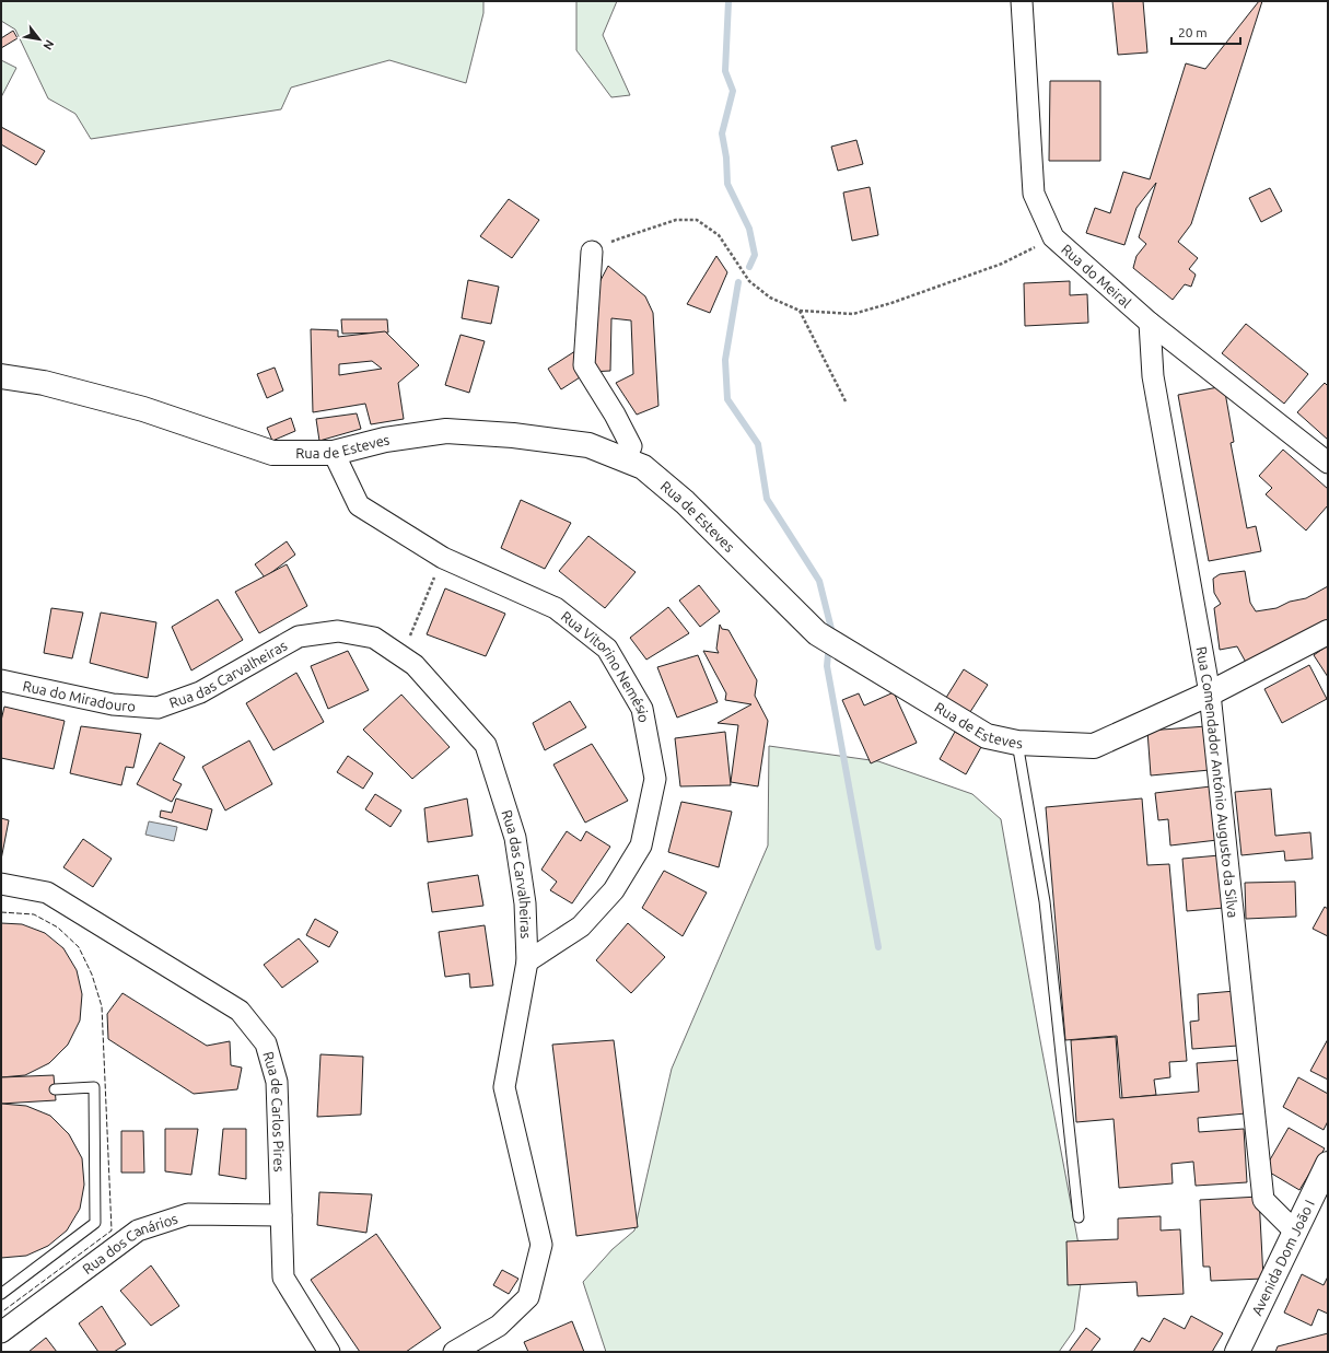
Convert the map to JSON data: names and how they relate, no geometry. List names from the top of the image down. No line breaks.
{"streets":{"street":["Rua do Meiral","Rua de Esteves","Rua Vitorino Nemésio","Rua das Carvalheiras","Rua do Miradouro","Rua Comendador António Augusto da Silva","Rua de Carlos Pires","Rua dos Canários","Avenida Dom João I"]},"crossings":[["Rua do Meiral","Rua Comendador António Augusto da Silva"],["Rua de Esteves","Rua Vitorino Nemésio"],["Rua de Esteves","Rua Comendador António Augusto da Silva"],["Rua Vitorino Nemésio","Rua das Carvalheiras"],["Rua das Carvalheiras","Rua do Miradouro"],["Rua Comendador António Augusto da Silva","Avenida Dom João I"],["Rua de Carlos Pires","Rua dos Canários"]],"scale_bar":"20 m","north":"bottom right"}
